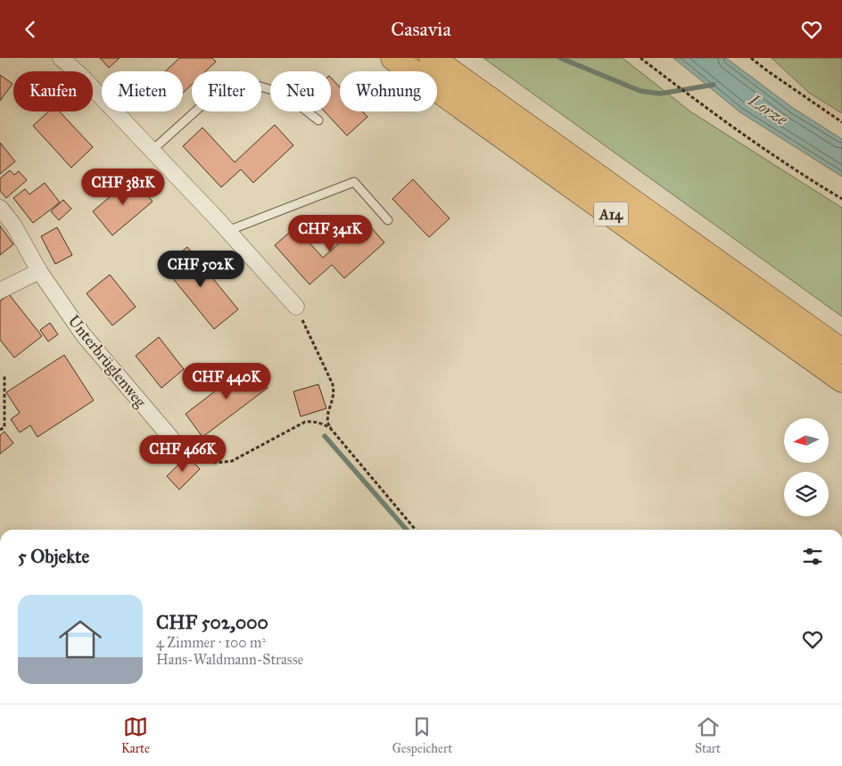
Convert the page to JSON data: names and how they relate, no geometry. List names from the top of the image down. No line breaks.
{"streets":{"highway":["A14"],"street":["Unterbrüglenweg"]},"water":["Lorze"],"north":"left","page":{"header":"Casavia","chip":["Kaufen","Mieten","Filter","Neu","Wohnung"],"price":["CHF 381K","CHF 341K","CHF 502K","CHF 440K","CHF 466K"],"heading":"5 Objekte","list":[{"name":"CHF 502,000","note":"4 Zimmer · 100 m² · Hans-Waldmann-Strasse"}],"tabs":["Karte","Gespeichert","Start"]}}
